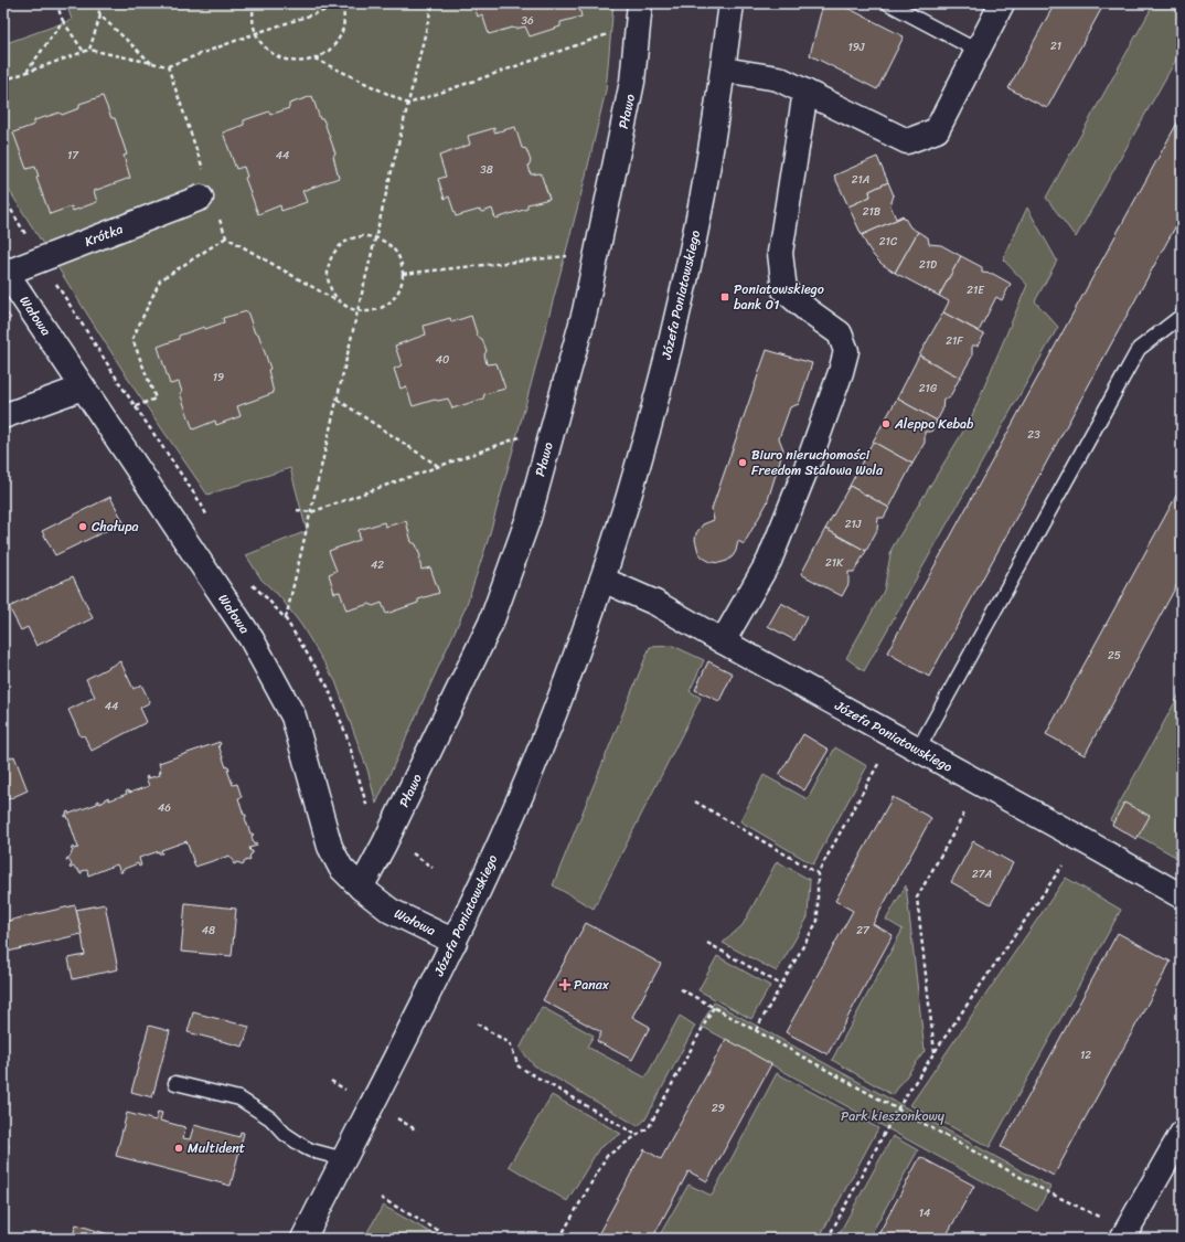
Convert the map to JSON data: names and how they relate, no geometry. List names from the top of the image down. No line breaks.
{"streets":{"street":["Pławo","Krótka","Józefa Poniatowskiego","Wałowa"]},"crossings":[["Pławo","Wałowa"],["Krótka","Wałowa"],["Józefa Poniatowskiego","Wałowa"]],"parks":["Park kieszonkowy"],"places":{"transit":["Poniatowskiego bank 01"],"other":["Aleppo Kebab","Biuro nieruchomości Freedom Stalowa Wola","Chałupa","Multident"],"health":["Panax"]},"house_numbers":["36","21","19J","17","44","38","21A","21B","21C","21D","21E","21F","40","19","21G","23","21J","21K","42","25","44","46","27A","48","27","12","29","14"]}
